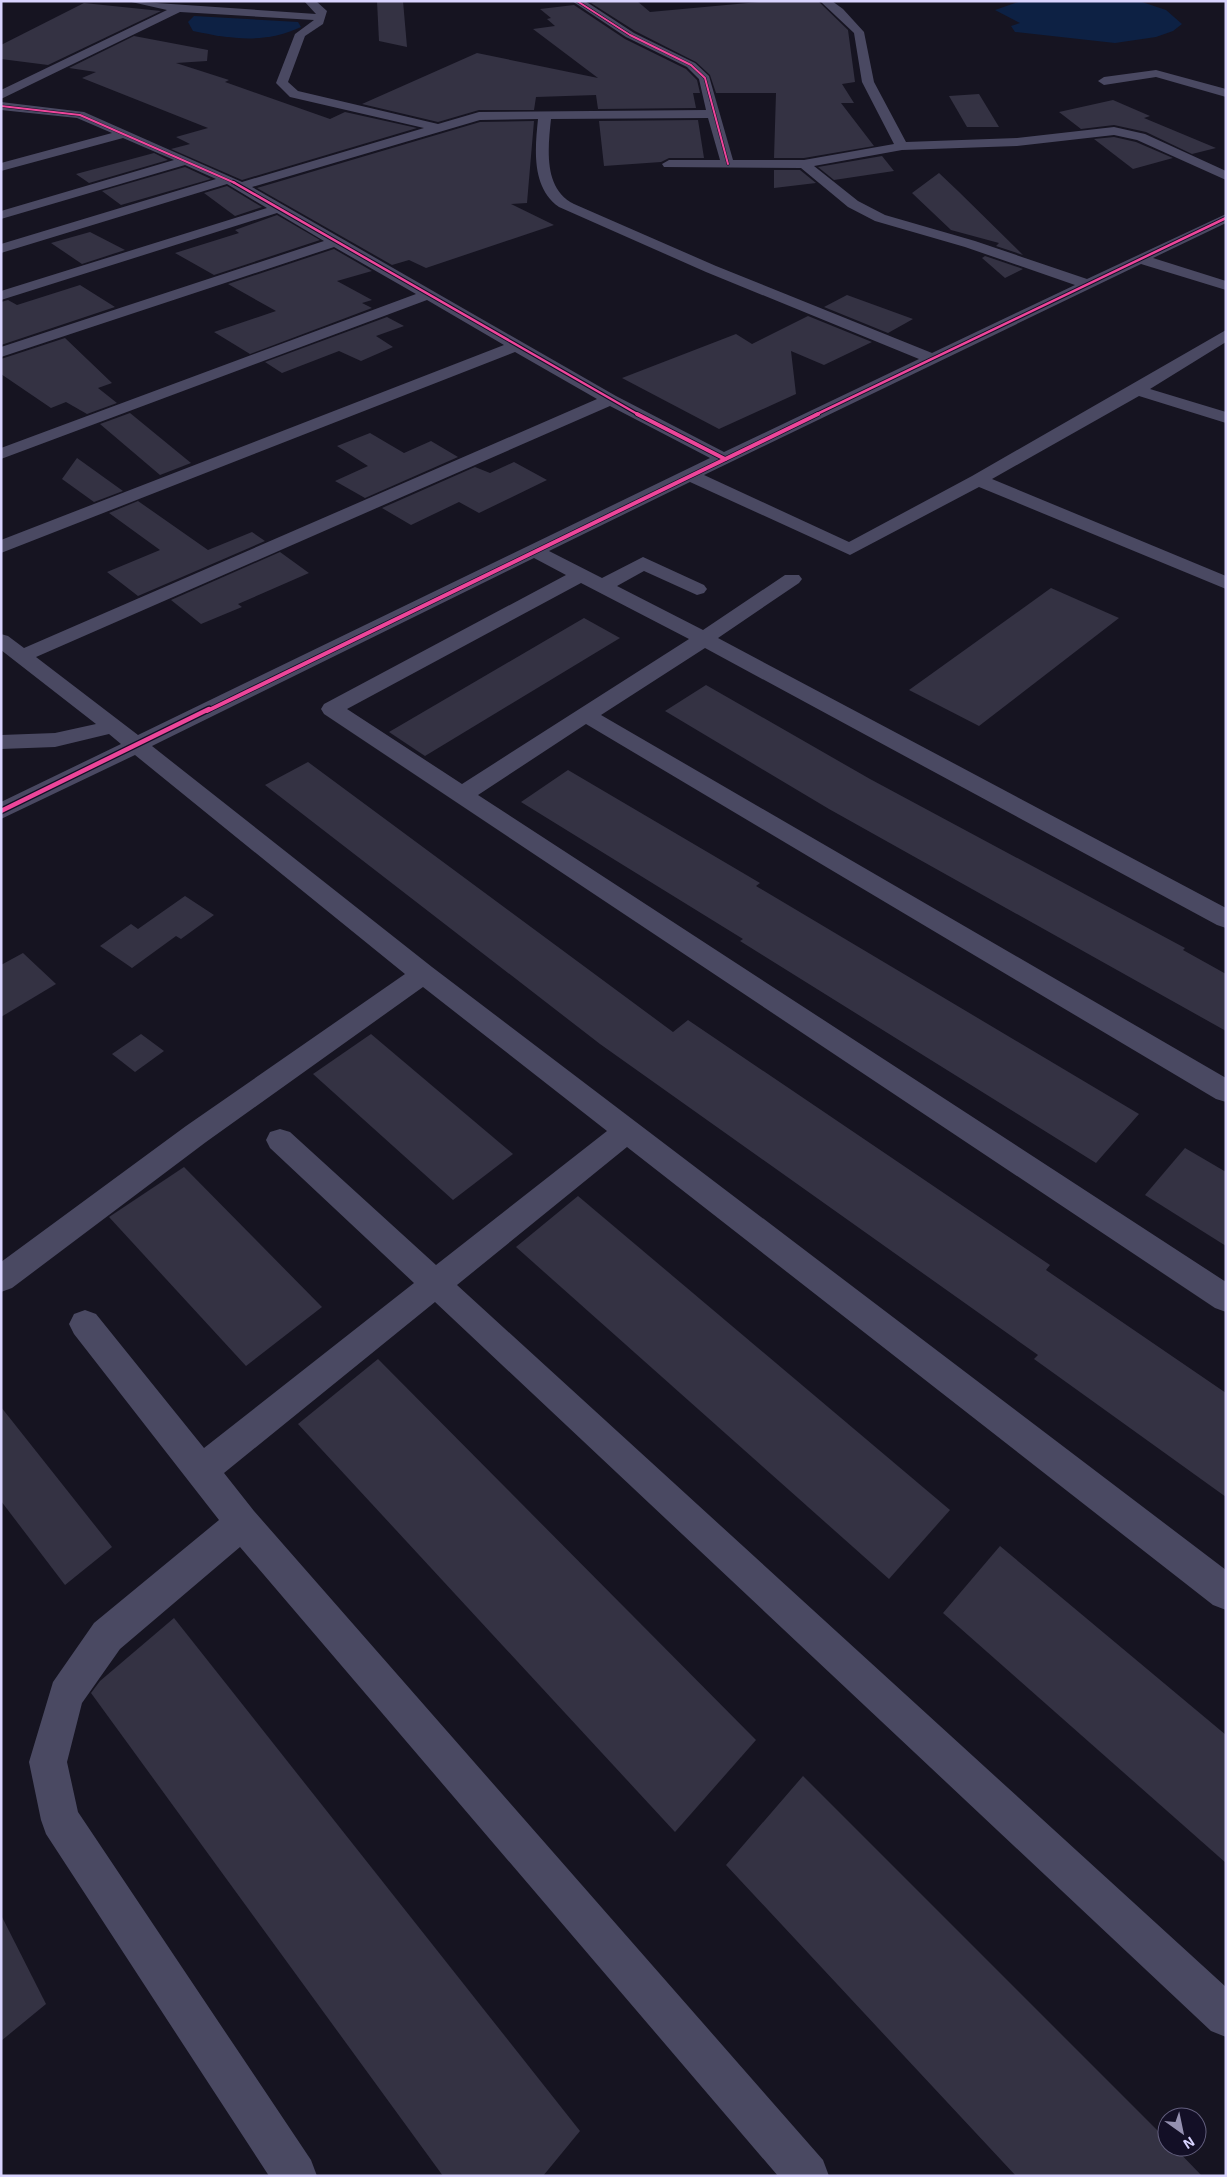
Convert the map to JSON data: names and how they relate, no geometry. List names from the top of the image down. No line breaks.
{"north":"bottom right"}
